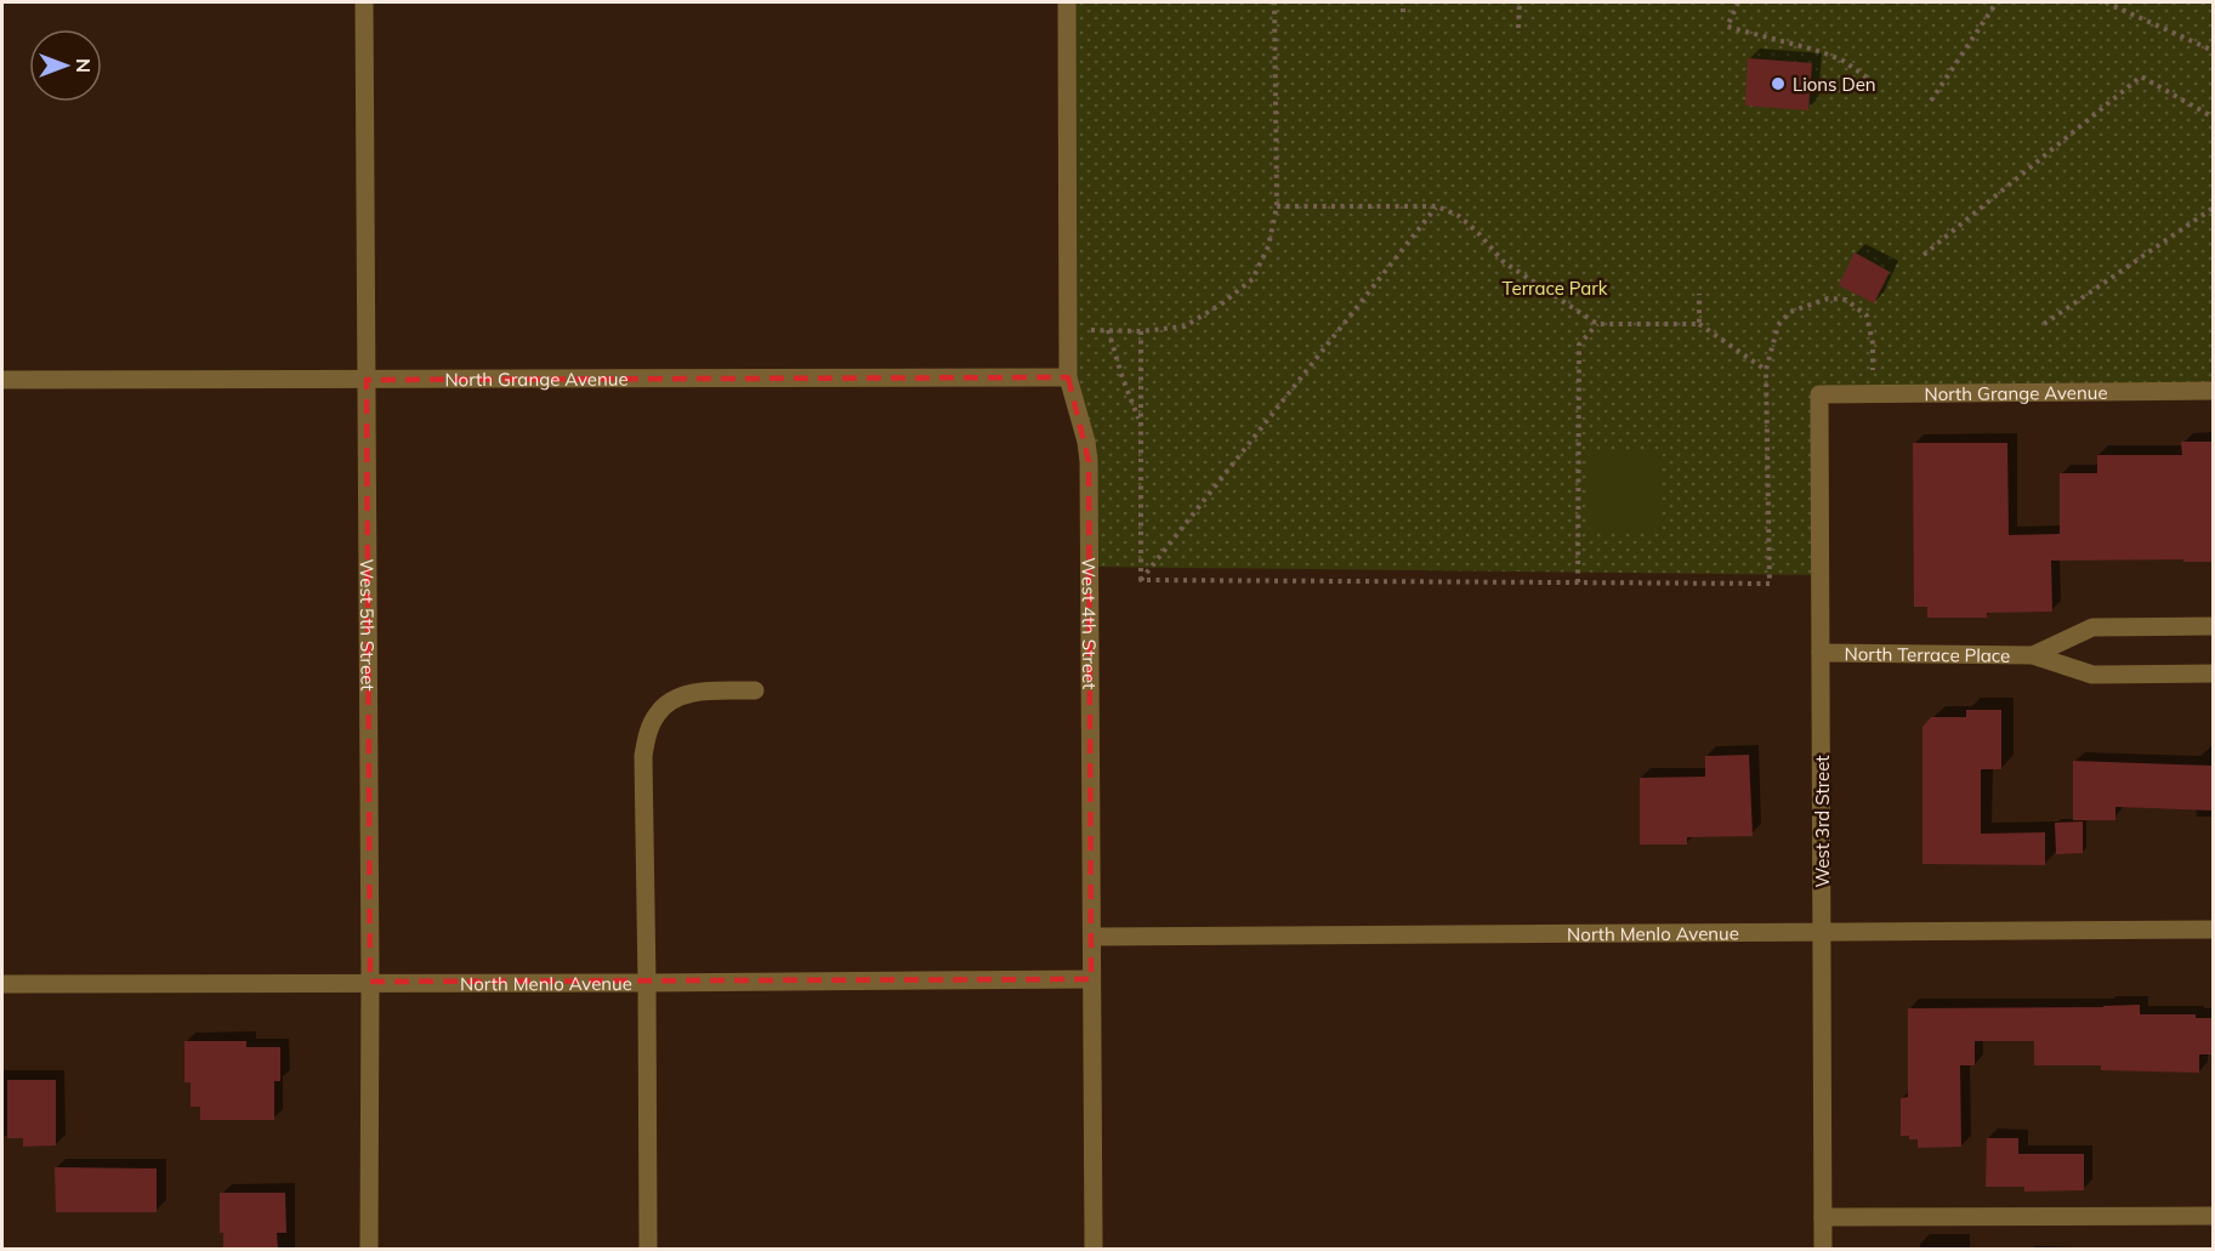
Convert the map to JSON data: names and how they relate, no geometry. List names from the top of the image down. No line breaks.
{"streets":{"street":["North Grange Avenue","West 4th Street","West 5th Street","North Terrace Place","West 3rd Street","North Menlo Avenue"]},"crossings":[["North Grange Avenue","West 4th Street"],["North Grange Avenue","West 5th Street"],["North Grange Avenue","West 3rd Street"],["West 4th Street","North Menlo Avenue"],["West 5th Street","North Menlo Avenue"],["North Terrace Place","West 3rd Street"],["West 3rd Street","North Menlo Avenue"]],"parks":["Terrace Park"],"places":["Lions Den"],"north":"right"}
